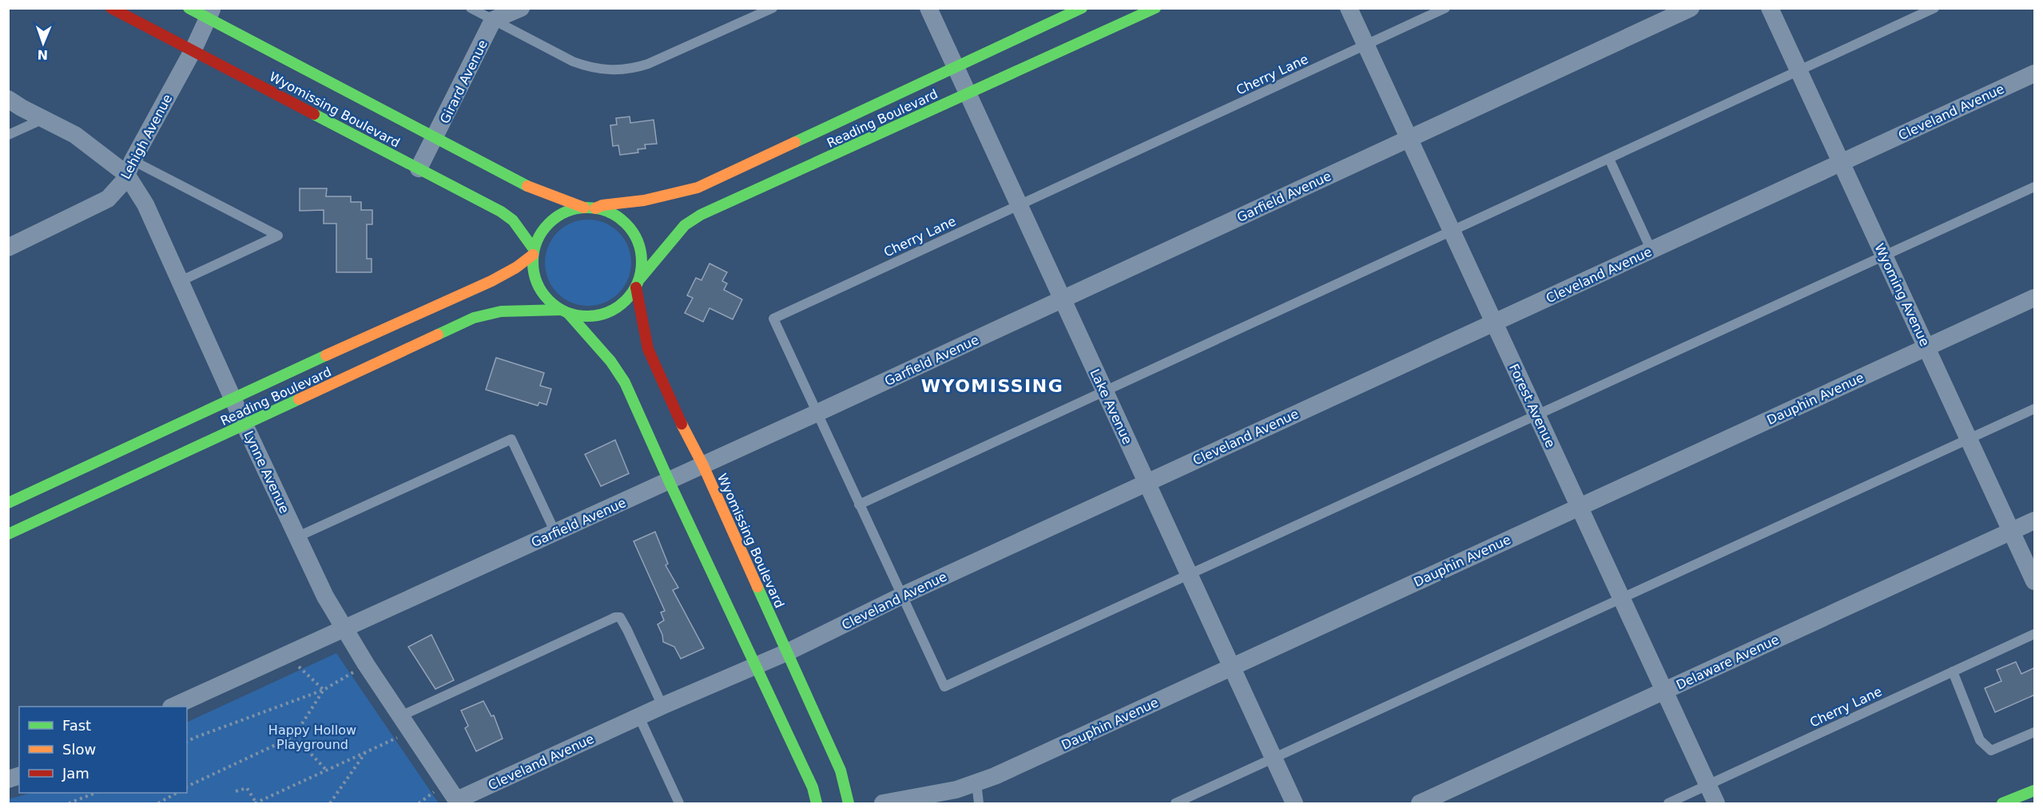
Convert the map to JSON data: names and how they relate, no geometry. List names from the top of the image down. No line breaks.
{"streets":{"main road":["Wyomissing Boulevard","Reading Boulevard"],"street":["Girard Avenue","Cleveland Avenue","Lehigh Avenue","Garfield Avenue","Wyoming Avenue","Dauphin Avenue","Forest Avenue","Lake Avenue","Lynne Avenue","Delaware Avenue"],"lane":["Cherry Lane"]},"crossings":[["Cherry Lane","Cleveland Avenue"],["Cherry Lane","Garfield Avenue"],["Cherry Lane","Forest Avenue"],["Cherry Lane","Lake Avenue"],["Girard Avenue","Wyomissing Boulevard"],["Wyomissing Boulevard","Cleveland Avenue"],["Wyomissing Boulevard","Reading Boulevard"],["Wyomissing Boulevard","Lehigh Avenue"],["Wyomissing Boulevard","Garfield Avenue"],["Cleveland Avenue","Wyoming Avenue"],["Cleveland Avenue","Forest Avenue"],["Cleveland Avenue","Lake Avenue"],["Cleveland Avenue","Lynne Avenue"],["Reading Boulevard","Lake Avenue"],["Reading Boulevard","Lynne Avenue"],["Lehigh Avenue","Lynne Avenue"],["Garfield Avenue","Forest Avenue"],["Garfield Avenue","Lake Avenue"],["Garfield Avenue","Lynne Avenue"],["Wyoming Avenue","Dauphin Avenue"],["Wyoming Avenue","Delaware Avenue"],["Dauphin Avenue","Forest Avenue"],["Dauphin Avenue","Lake Avenue"],["Forest Avenue","Delaware Avenue"]],"districts":["WYOMISSING"],"parks":["Happy Hollow Playground"],"legend":["Fast","Slow","Jam"],"north":"bottom"}
